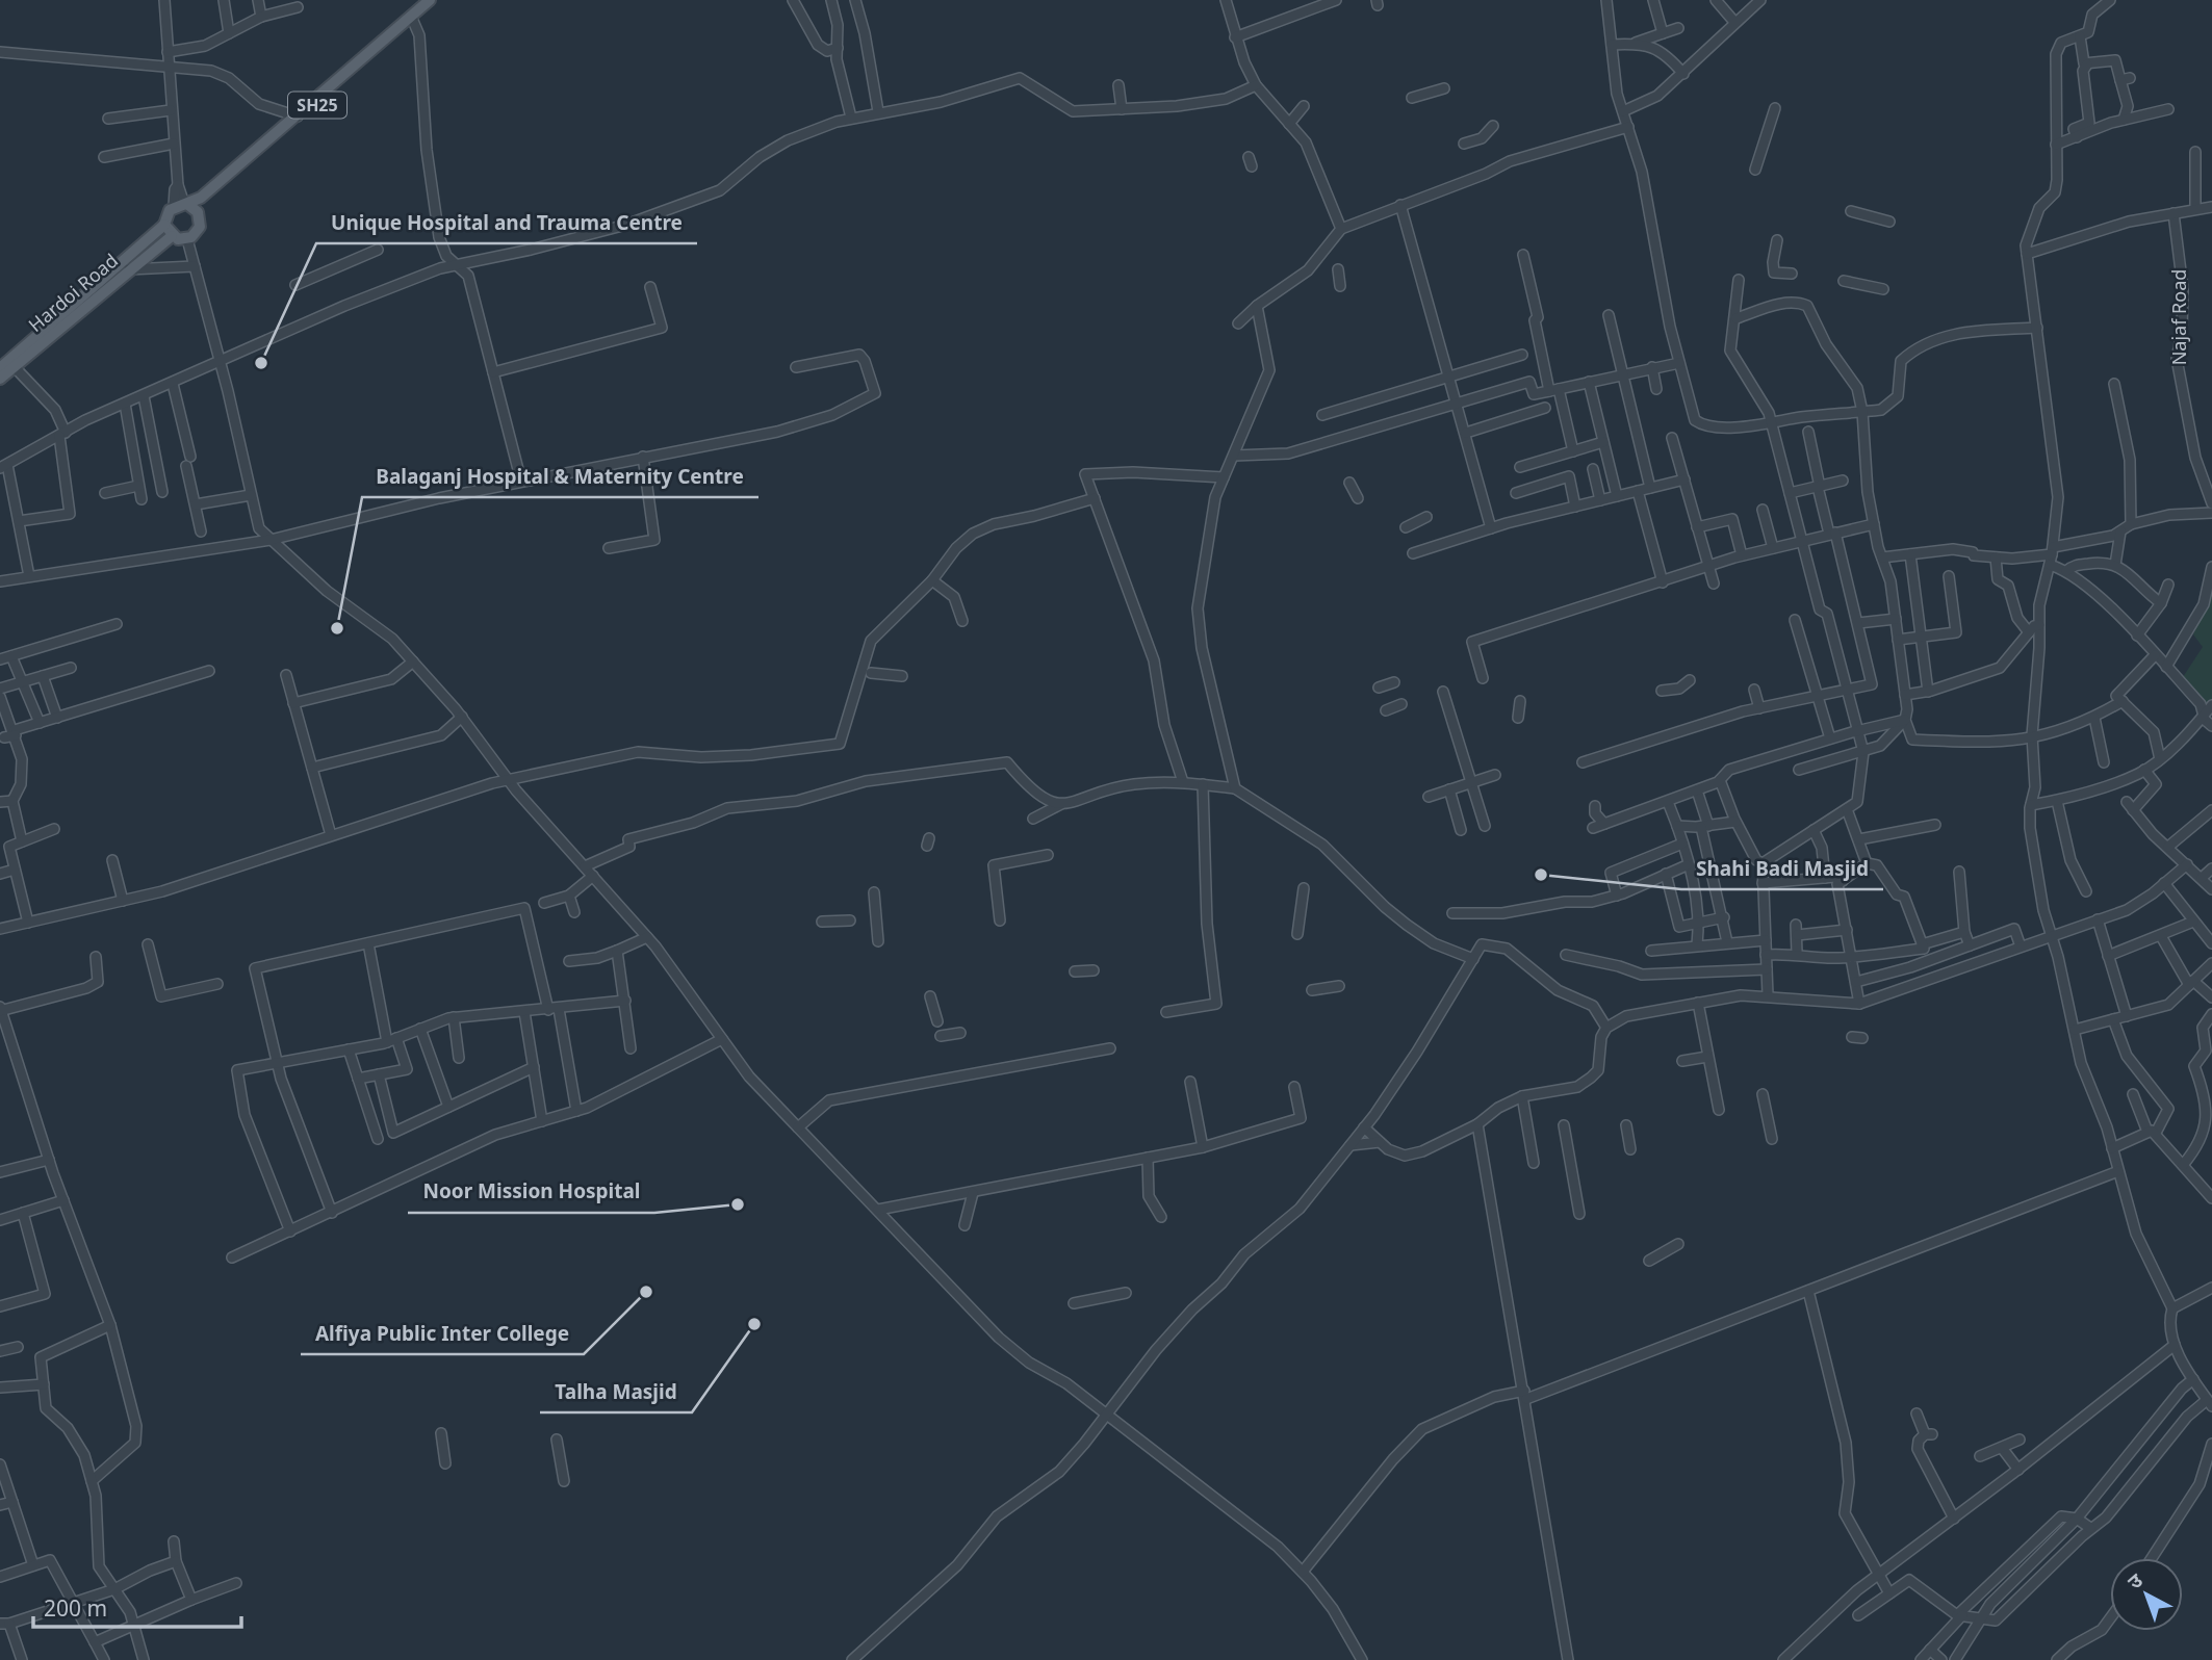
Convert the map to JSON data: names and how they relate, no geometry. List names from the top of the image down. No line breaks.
{"streets":{"main road":["SH25","Hardoi Road"],"street":["Najaf Road"]},"crossings":[["SH25","Hardoi Road"]],"places":["Unique Hospital and Trauma Centre","Balaganj Hospital & Maternity Centre","Shahi Badi Masjid","Noor Mission Hospital","Alfiya Public Inter College","Talha Masjid"],"scale_bar":"200 m","north":"top left"}
